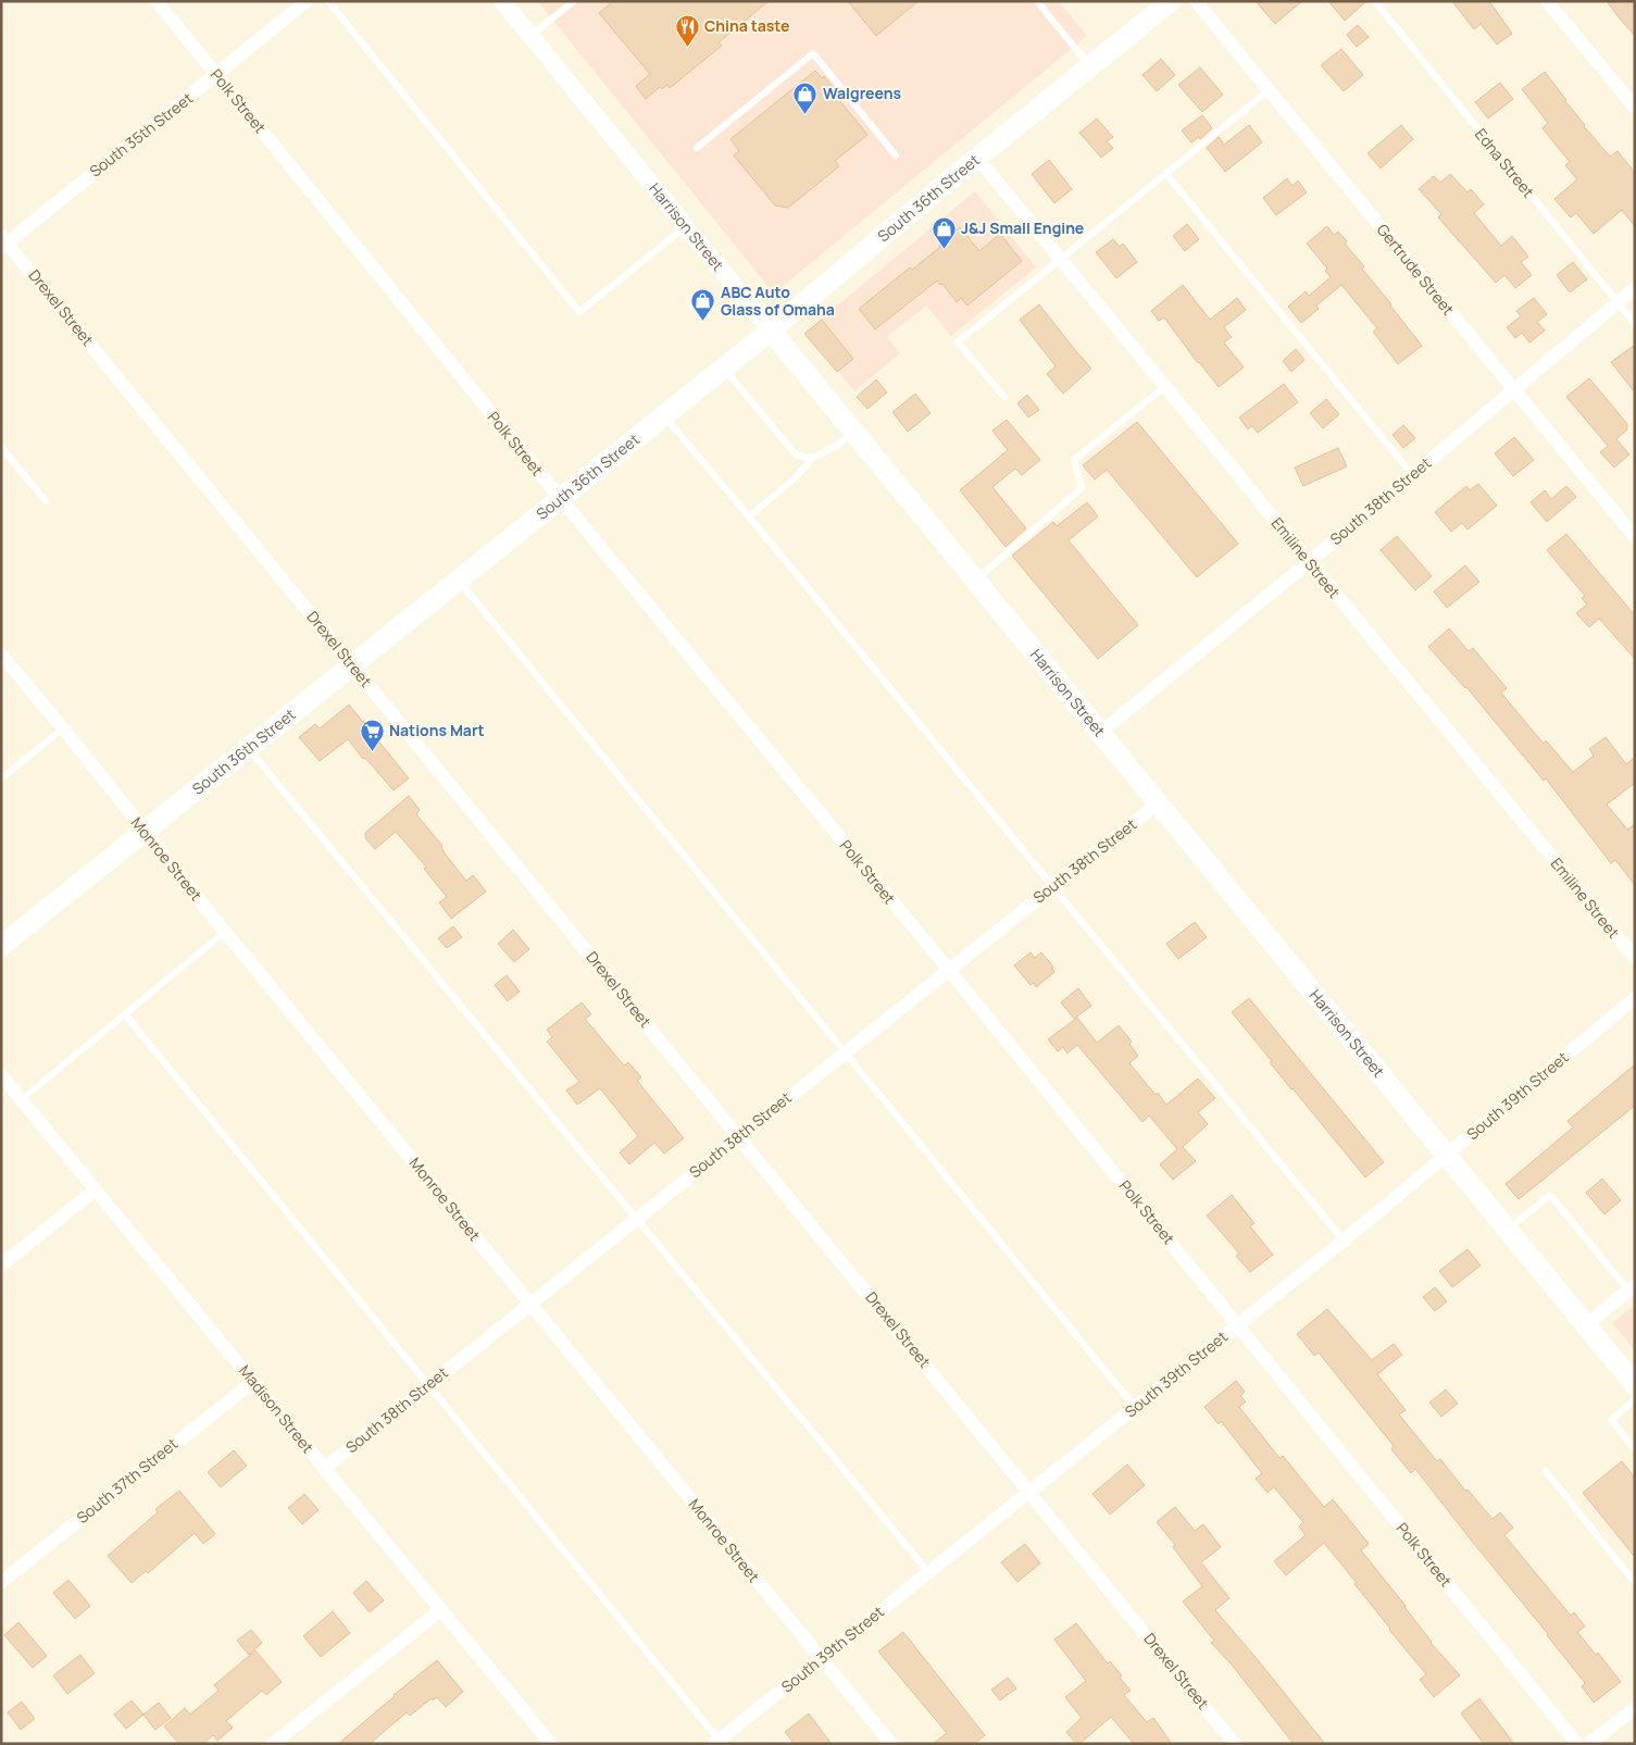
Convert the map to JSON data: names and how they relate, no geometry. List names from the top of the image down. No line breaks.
{"streets":{"main road":["South 36th Street","Harrison Street"],"street":["Polk Street","South 35th Street","Gertrude Street","Drexel Street","South 38th Street","Emiline Street","Monroe Street","South 39th Street","Madison Street","South 37th Street"],"lane":["Edna Street"]},"crossings":[["Polk Street","South 35th Street"],["Polk Street","South 36th Street"],["Polk Street","South 38th Street"],["Polk Street","South 39th Street"],["South 35th Street","Drexel Street"],["Edna Street","South 38th Street"],["South 36th Street","Harrison Street"],["South 36th Street","Drexel Street"],["South 36th Street","Emiline Street"],["South 36th Street","Monroe Street"],["Harrison Street","South 38th Street"],["Harrison Street","South 39th Street"],["Gertrude Street","South 38th Street"],["Drexel Street","South 38th Street"],["Drexel Street","South 39th Street"],["South 38th Street","Emiline Street"],["South 38th Street","Monroe Street"],["South 38th Street","Madison Street"],["Monroe Street","South 39th Street"],["Madison Street","South 37th Street"]],"places":{"restaurant":["China taste"],"shop":["Walgreens","J&J Small Engine","ABC Auto Glass of Omaha"],"supermarket":["Nations Mart"]}}
